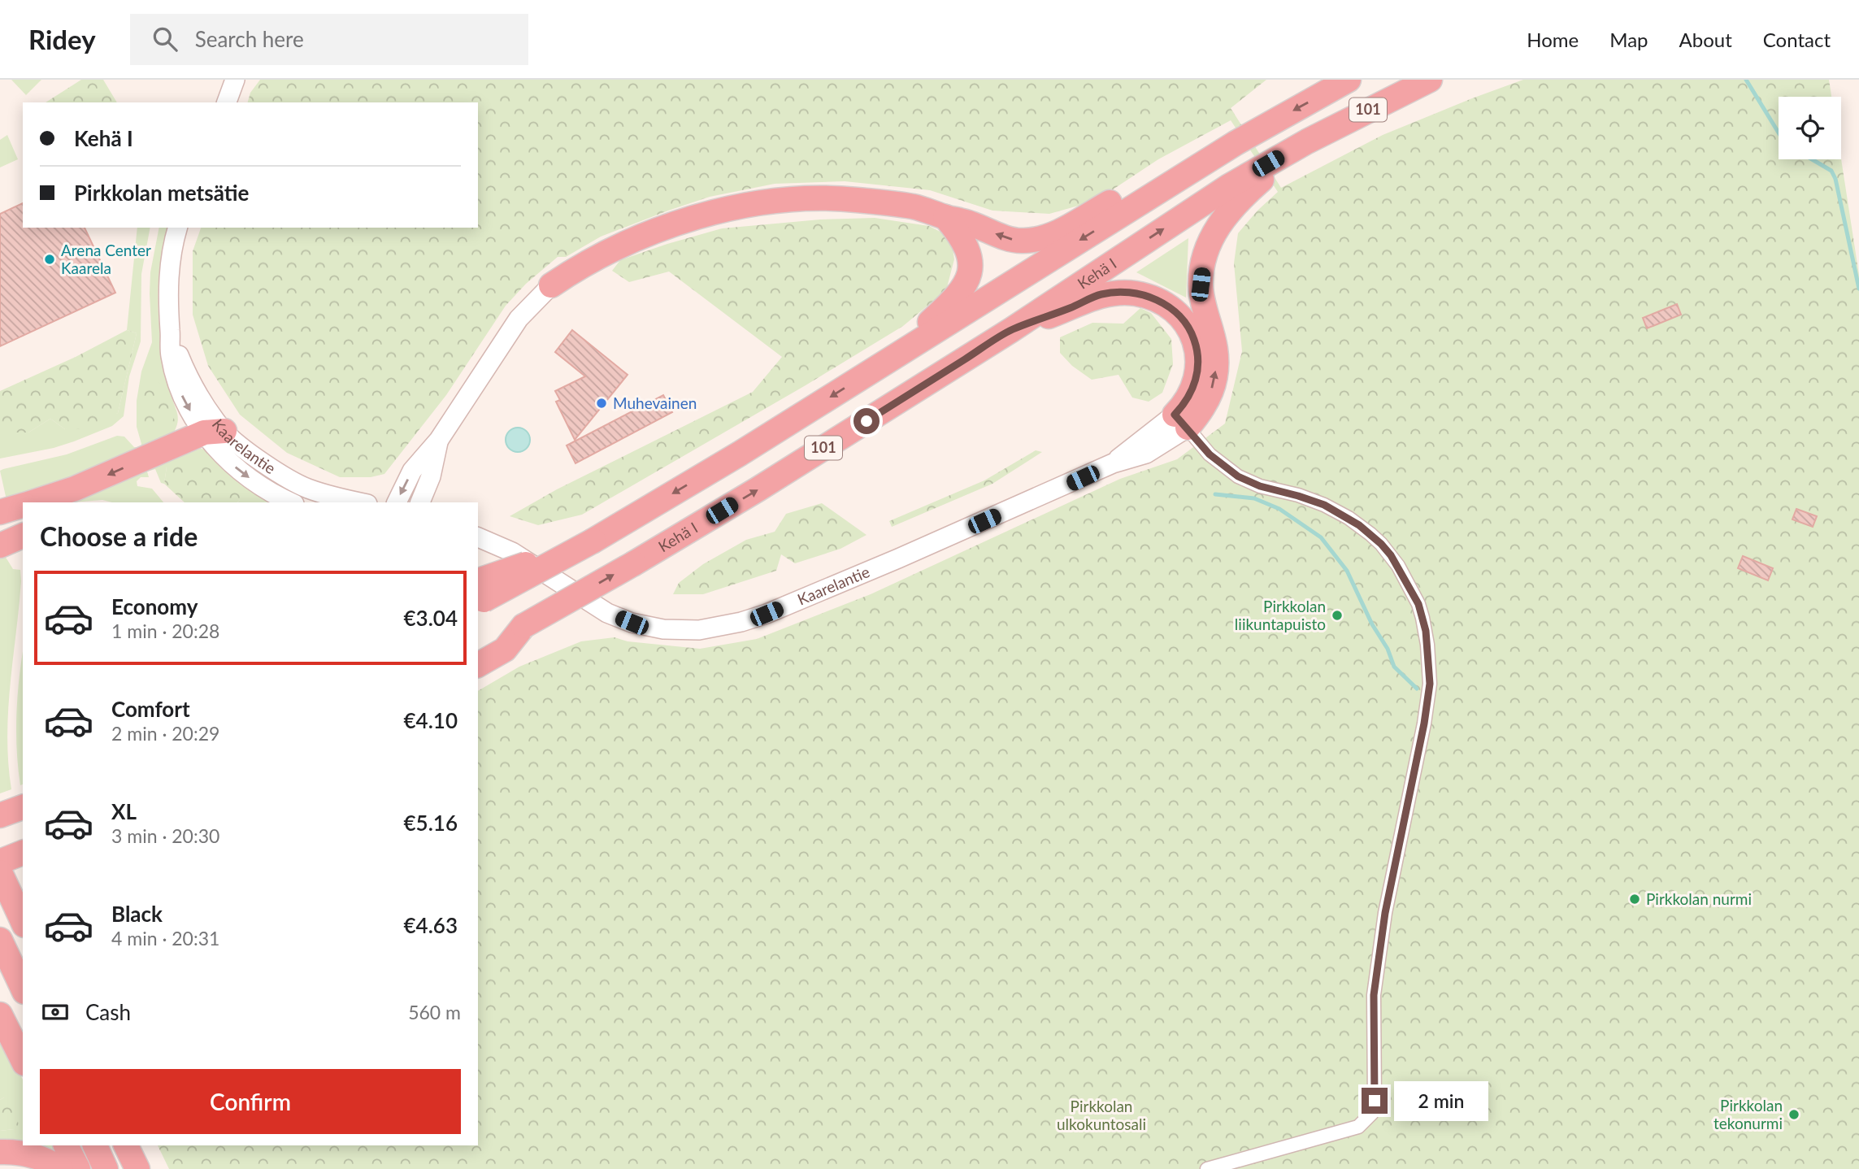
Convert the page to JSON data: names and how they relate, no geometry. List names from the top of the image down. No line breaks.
{"streets":{"highway":["101","Kehä I"],"main road":["Kaarelantie"]},"parks":["Pirkkolan ulkokuntosali"],"places":["Arena Center Kaarela","Muhevainen","Pirkkolan liikuntapuisto","Pirkkolan nurmi","Pirkkolan tekonurmi"],"page":{"header":"Ridey","search":"Search here","nav":["Home","Map","About","Contact"],"banner":["Kehä I","Pirkkolan metsätie"],"heading":"Choose a ride","list":[{"name":"Economy","note":"1 min · 20:28","value":"€3.04"},{"name":"Comfort","note":"2 min · 20:29","value":"€4.10"},{"name":"XL","note":"3 min · 20:30","value":"€5.16"},{"name":"Black","note":"4 min · 20:31","value":"€4.63"}],"pay":["Cash","560 m"],"buttons":"Confirm","bubble":"2 min"}}
